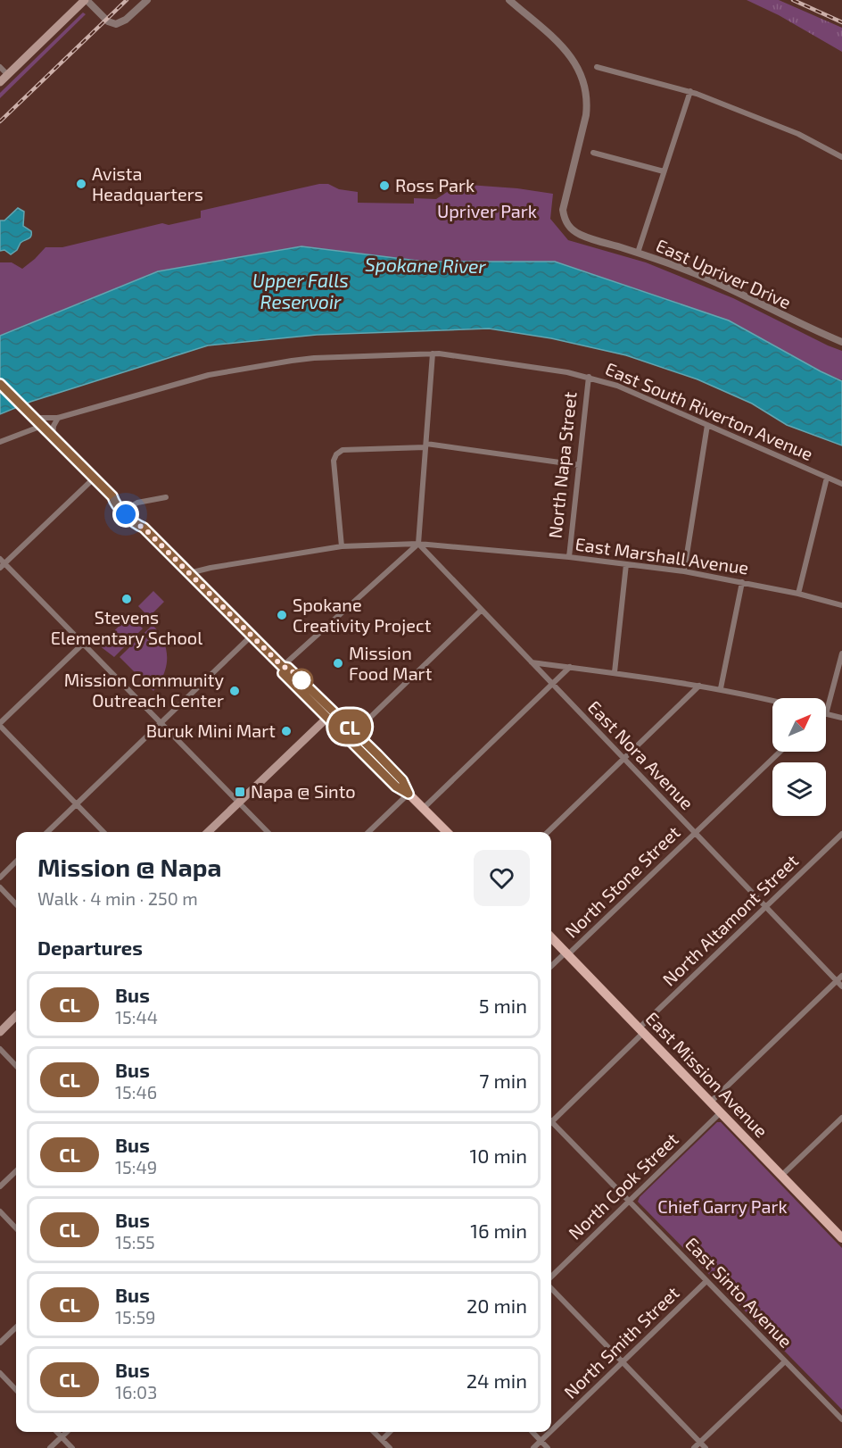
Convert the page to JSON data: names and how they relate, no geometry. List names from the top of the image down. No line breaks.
{"streets":{"main road":["East Mission Avenue"],"street":["East Upriver Drive","East South Riverton Avenue","North Napa Street","East Marshall Avenue","East Nora Avenue","North Stone Street","North Altamont Street","North Cook Street","East Sinto Avenue","North Smith Street"]},"crossings":[["East South Riverton Avenue","North Napa Street"],["North Napa Street","East Marshall Avenue"],["East Marshall Avenue","East Nora Avenue"],["East Nora Avenue","North Stone Street"],["East Nora Avenue","North Altamont Street"],["North Stone Street","East Mission Avenue"],["North Altamont Street","East Mission Avenue"],["East Mission Avenue","North Cook Street"],["North Cook Street","East Sinto Avenue"],["East Sinto Avenue","North Smith Street"]],"water":["Spokane River","Upper Falls Reservoir"],"parks":["Upriver Park","Chief Garry Park"],"places":{"other":["Avista Headquarters","Ross Park","Stevens Elementary School","Spokane Creativity Project","Mission Food Mart","Mission Community Outreach Center","Buruk Mini Mart"],"transit":["Napa @ Sinto"]},"lines":["bus line CL"],"north":"top right","page":{"on_map":"CL","heading":[["Mission @ Napa","Walk · 4 min · 250 m"],"Departures"],"list":[{"mark":"CL","name":"Bus","note":"15:44","value":"5 min"},{"mark":"CL","name":"Bus","note":"15:46","value":"7 min"},{"mark":"CL","name":"Bus","note":"15:49","value":"10 min"},{"mark":"CL","name":"Bus","note":"15:55","value":"16 min"},{"mark":"CL","name":"Bus","note":"15:59","value":"20 min"},{"mark":"CL","name":"Bus","note":"16:03","value":"24 min"}]}}
